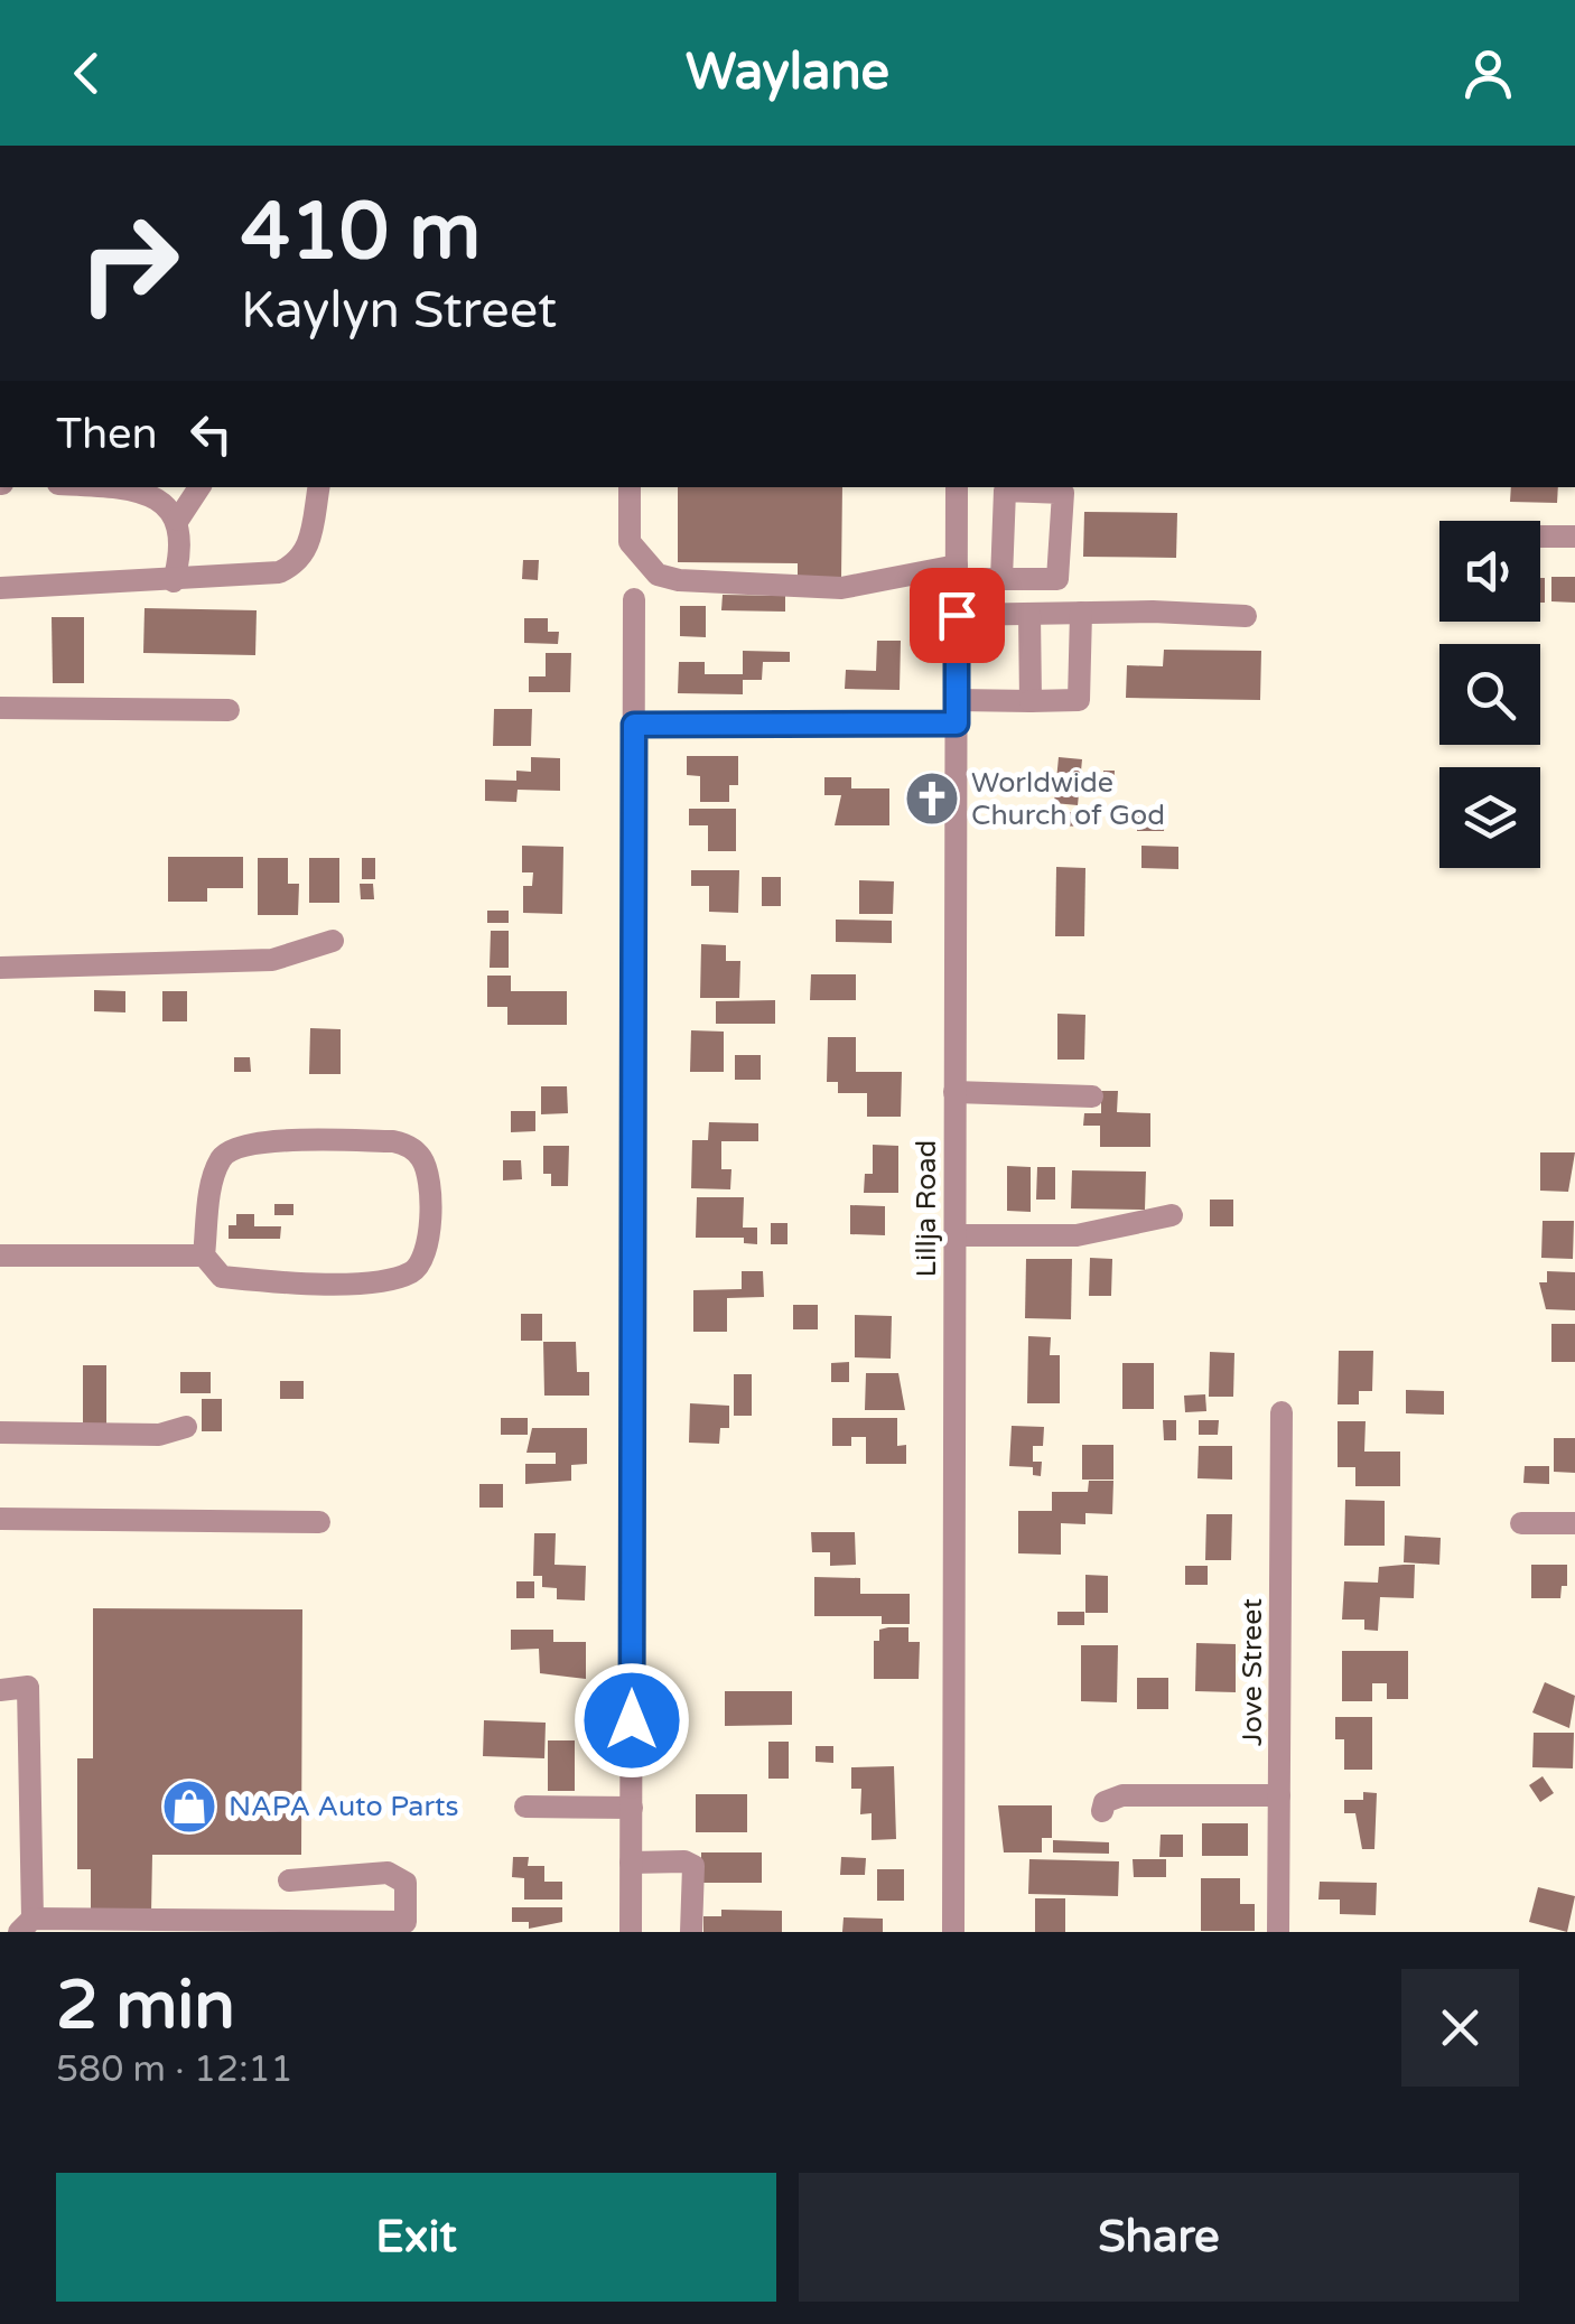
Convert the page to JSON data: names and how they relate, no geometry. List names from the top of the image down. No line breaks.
{"streets":{"street":["Lillja Road","Jove Street"]},"places":{"church":["Worldwide Church of God"],"shop":["NAPA Auto Parts"]},"page":{"header":"Waylane","turn":["410 m","Kaylyn Street"],"then":"Then","heading":["2 min","580 m · 12:11"],"buttons":["Exit","Share"]}}
